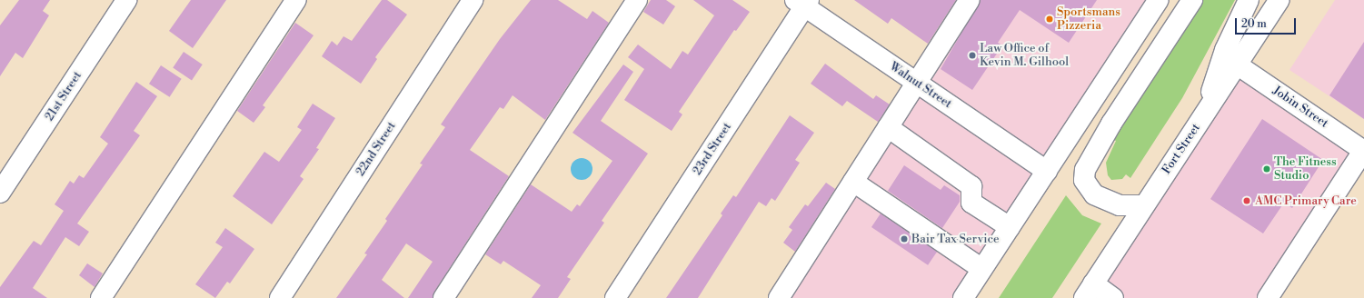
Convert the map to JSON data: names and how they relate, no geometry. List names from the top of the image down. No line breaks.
{"streets":{"street":["Walnut Street","21st Street","Jobin Street","22nd Street","23rd Street","Fort Street"]},"crossings":[["Walnut Street","23rd Street"],["Jobin Street","Fort Street"]],"places":["Sportsmans Pizzeria","Law Office of Kevin M. Gilhool","The Fitness Studio","AMC Primary Care","Bair Tax Service"],"scale_bar":"20 m"}
